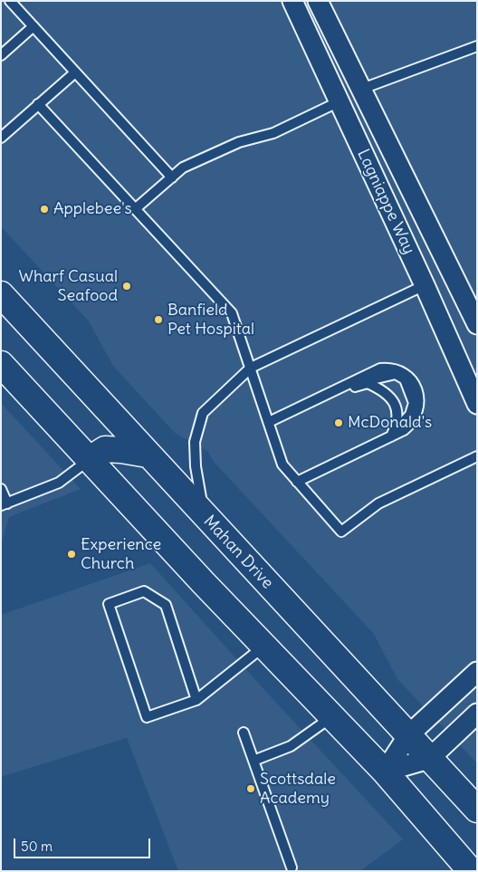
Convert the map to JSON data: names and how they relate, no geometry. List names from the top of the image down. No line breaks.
{"streets":{"main road":["Mahan Drive"],"street":["Lagniappe Way"]},"places":["Applebee's","Wharf Casual Seafood","Banfield Pet Hospital","McDonald's","Experience Church","Scottsdale Academy"],"scale_bar":"50 m"}
